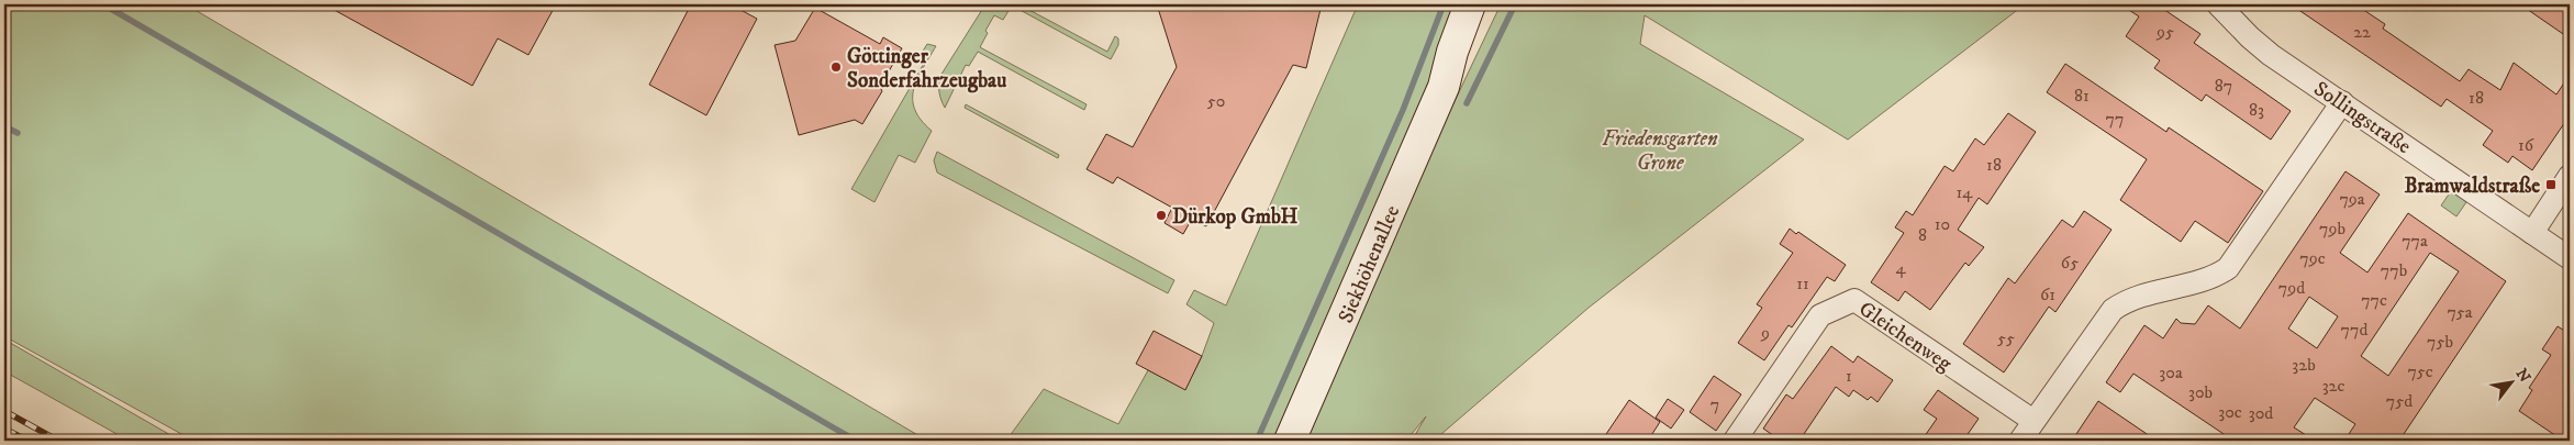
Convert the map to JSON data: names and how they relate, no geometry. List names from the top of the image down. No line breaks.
{"streets":{"main road":["Siekhöhenallee"],"street":["Sollingstraße","Gleichenweg"]},"parks":["Friedensgarten Grone"],"places":{"other":["Göttinger Sonderfahrzeugbau","Dürkop GmbH"],"transit":["Bramwaldstraße"]},"house_numbers":["95","22","87","81","18","50","83","77","16","18","14","79a","10","79b","8","77a","79c","65","4","77b","11","79d","61","77c","75a","77d","9","55","75b","32b","75c","30a","1","32c","30b","75d","7","30c","30d"],"north":"top right"}
